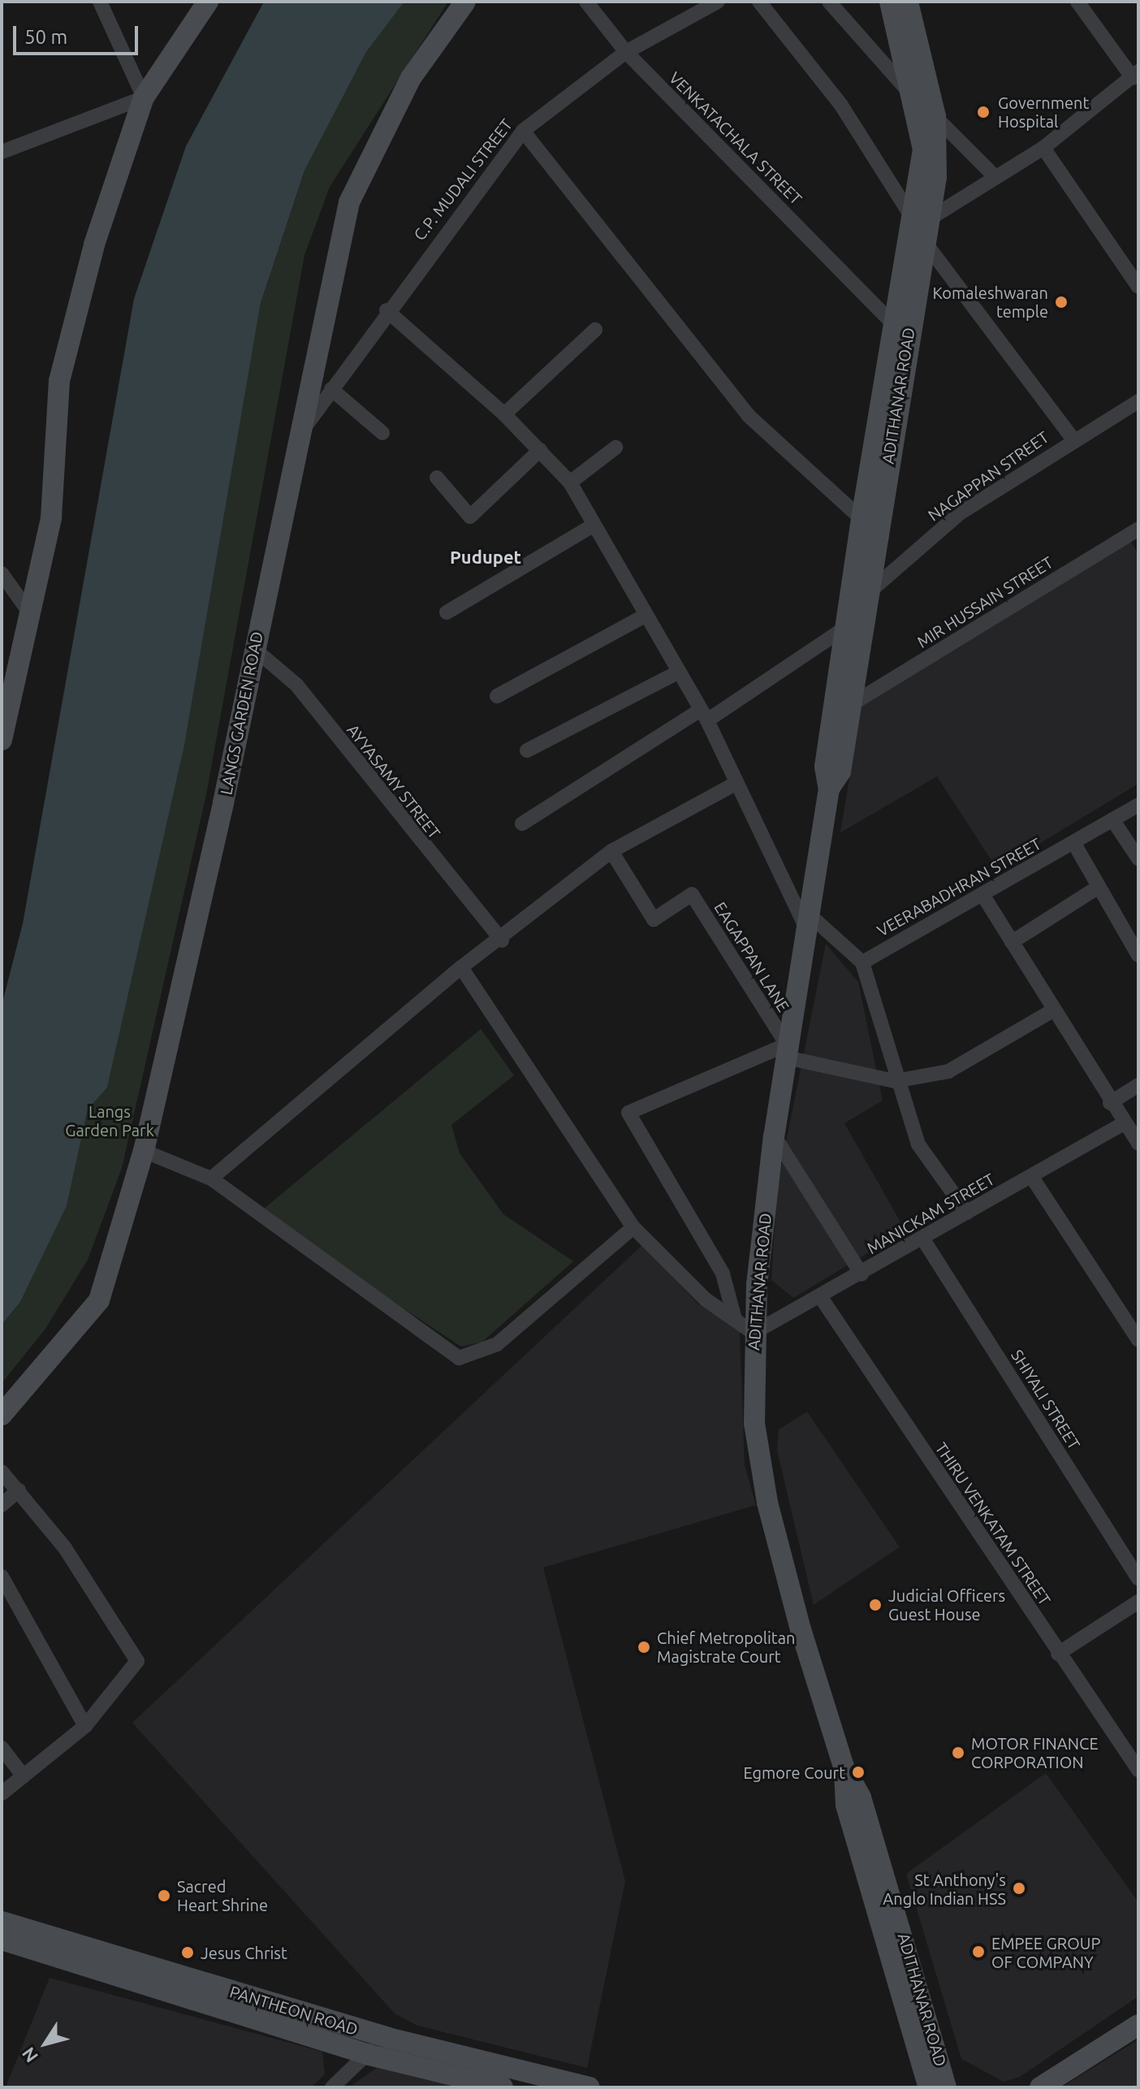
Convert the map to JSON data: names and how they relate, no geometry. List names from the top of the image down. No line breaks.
{"streets":{"main road":["ADITHANAR ROAD","LANGS GARDEN ROAD","PANTHEON ROAD"],"street":["VENKATACHALA STREET","C.P. MUDALI STREET","NAGAPPAN STREET","MIR HUSSAIN STREET","AYYASAMY STREET","VEERABADHRAN STREET","EAGAPPAN LANE","MANICKAM STREET","SHIYALI STREET","THIRU VENKATAM STREET"]},"crossings":[["VENKATACHALA STREET","C.P. MUDALI STREET"],["VENKATACHALA STREET","ADITHANAR ROAD"],["C.P. MUDALI STREET","LANGS GARDEN ROAD"],["ADITHANAR ROAD","NAGAPPAN STREET"],["ADITHANAR ROAD","MIR HUSSAIN STREET"],["ADITHANAR ROAD","EAGAPPAN LANE"],["ADITHANAR ROAD","MANICKAM STREET"],["LANGS GARDEN ROAD","AYYASAMY STREET"],["MANICKAM STREET","SHIYALI STREET"],["MANICKAM STREET","THIRU VENKATAM STREET"]],"districts":["Pudupet"],"parks":["Langs Garden Park"],"places":["Government Hospital","Komaleshwaran temple","Judicial Officers Guest House","Chief Metropolitan Magistrate Court","MOTOR FINANCE CORPORATION","Egmore Court","St Anthony's Anglo Indian HSS","Sacred Heart Shrine","EMPEE GROUP OF COMPANY","Jesus Christ"],"scale_bar":"50 m","north":"bottom left"}
